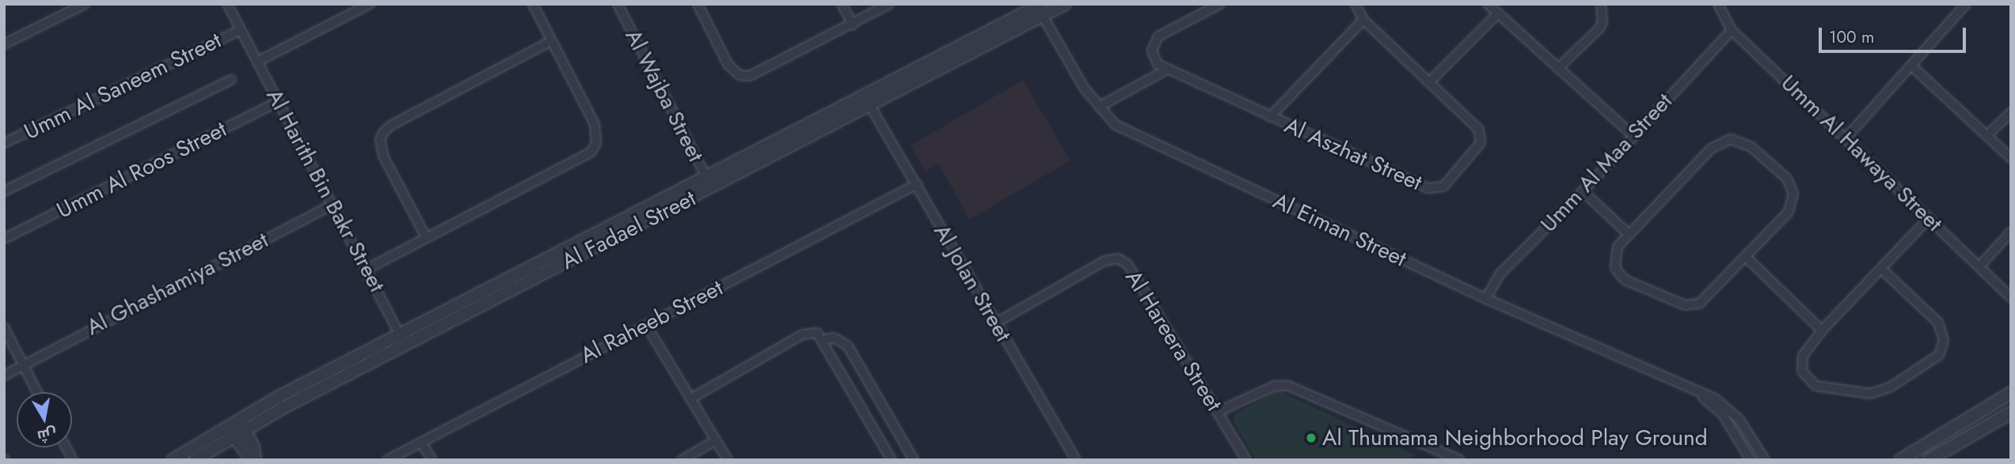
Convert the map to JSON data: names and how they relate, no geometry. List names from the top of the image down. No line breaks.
{"streets":{"street":["Umm Al Saneem Street","Al Wajba Street","Umm Al Hawaya Street","Al Aszhat Street","Umm Al Maa Street","Umm Al Roos Street","Al Harith Bin Bakr Street","Al Fadael Street","Al Eiman Street","Al Jolan Street","Al Ghashamiya Street","Al Raheeb Street","Al Hareera Street"]},"crossings":[["Umm Al Saneem Street","Al Harith Bin Bakr Street"],["Al Wajba Street","Al Fadael Street"],["Umm Al Hawaya Street","Umm Al Maa Street"],["Umm Al Maa Street","Al Eiman Street"],["Umm Al Roos Street","Al Harith Bin Bakr Street"],["Al Harith Bin Bakr Street","Al Ghashamiya Street"],["Al Fadael Street","Al Eiman Street"],["Al Fadael Street","Al Jolan Street"],["Al Jolan Street","Al Raheeb Street"],["Al Jolan Street","Al Hareera Street"]],"places":["Al Thumama Neighborhood Play Ground"],"scale_bar":"100 m","north":"bottom"}
